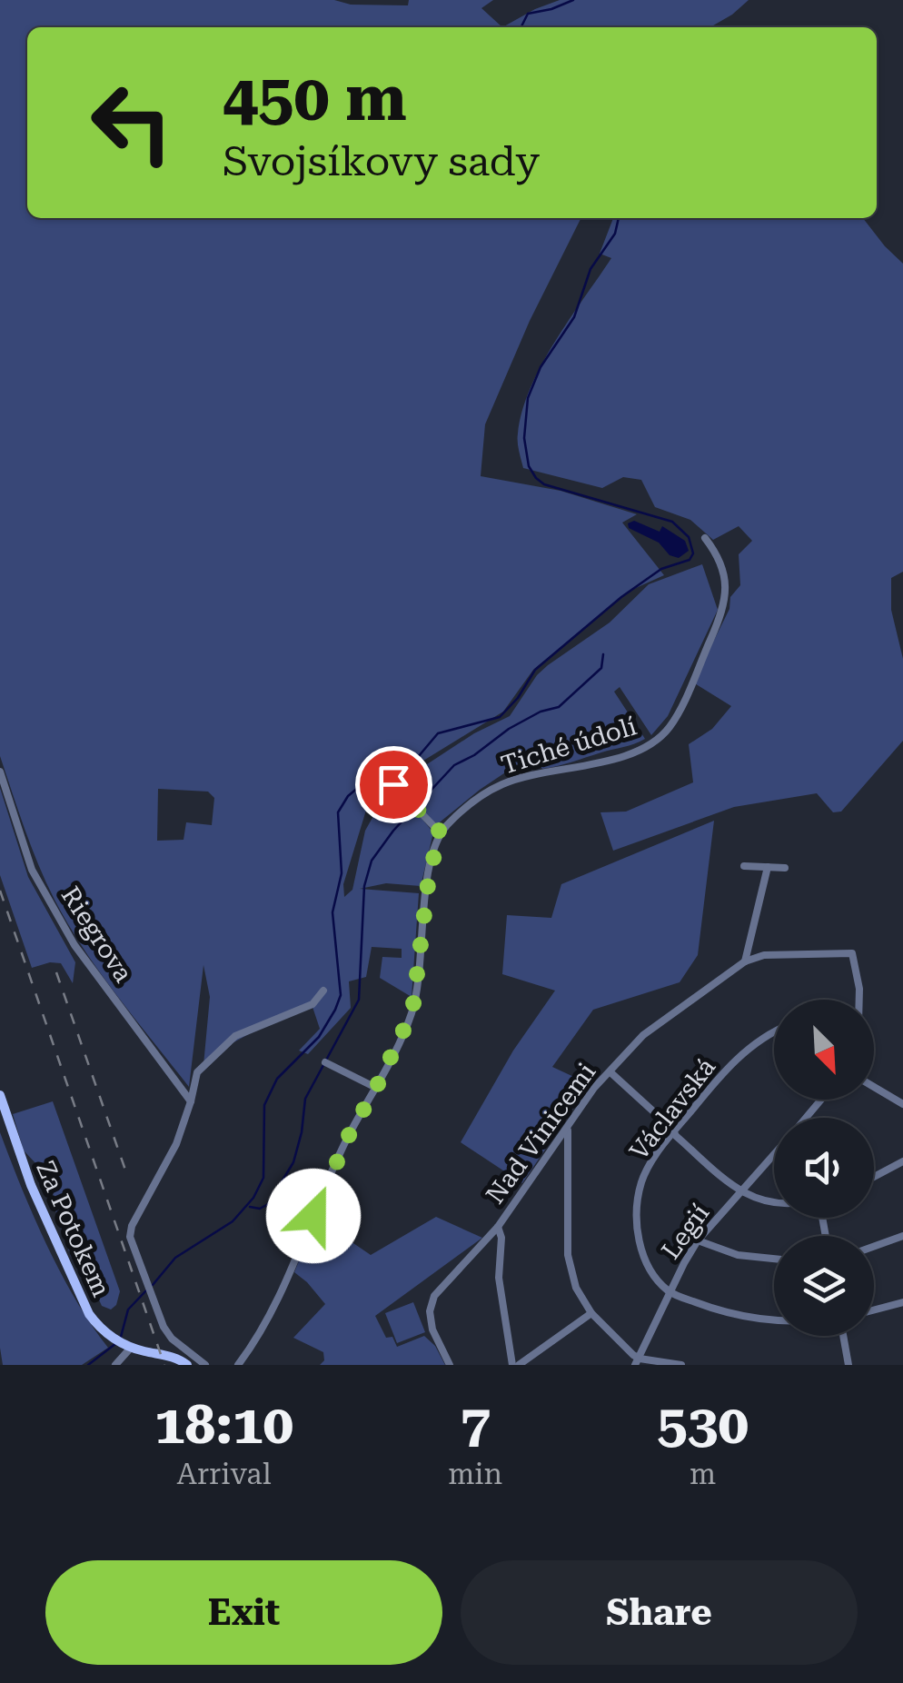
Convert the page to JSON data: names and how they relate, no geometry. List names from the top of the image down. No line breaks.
{"streets":{"main road":["Za Potokem"],"street":["Tiché údolí","Riegrova","Václavská","Nad Vinicemi","Legií"]},"crossings":[["Václavská","Legií"]],"north":"bottom right","page":{"turn":["450 m","Svojsíkovy sady"],"eta":["18:10","Arrival","7","min","530","m"],"buttons":["Exit","Share"]}}
